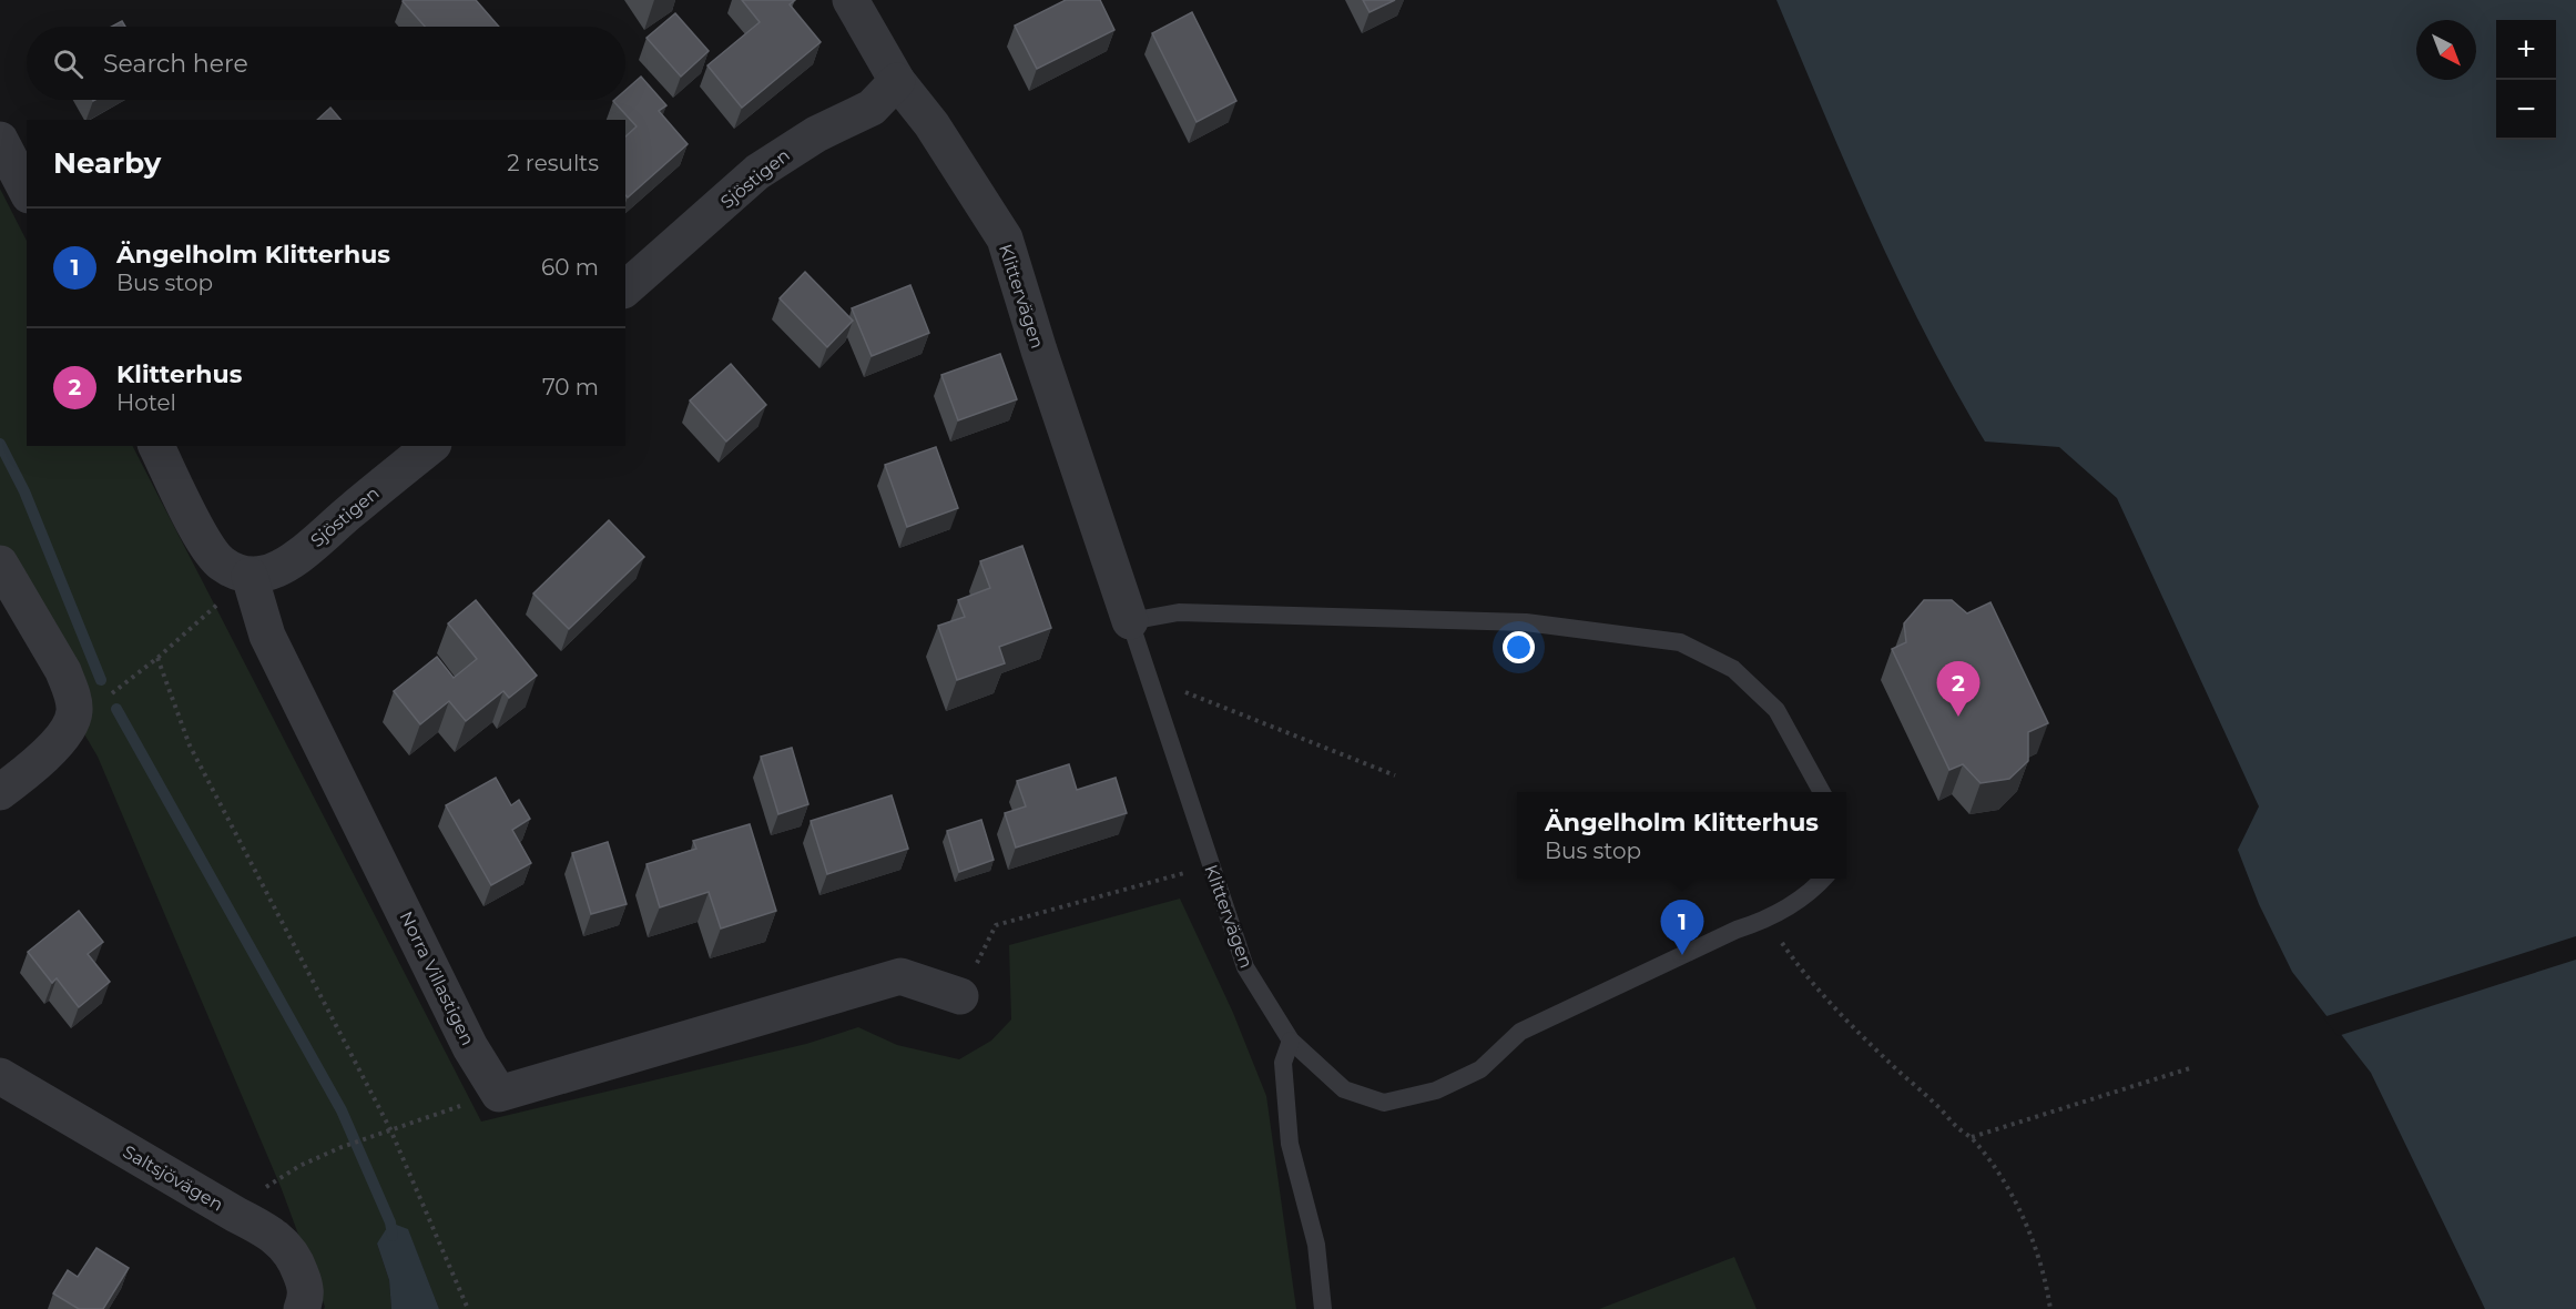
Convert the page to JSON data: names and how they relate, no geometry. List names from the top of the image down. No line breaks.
{"streets":{"street":["Sjöstigen","Klittervägen","Norra Villastigen","Saltsjövägen"]},"crossings":[["Sjöstigen","Klittervägen"],["Sjöstigen","Norra Villastigen"]],"north":"bottom right","page":{"map_buttons":["+","−"],"search":"Search here","heading":["Nearby","2 results"],"list":[{"mark":"1","name":"Ängelholm Klitterhus","note":"Bus stop","value":"60 m"},{"mark":"2","name":"Klitterhus","note":"Hotel","value":"70 m"}],"pins":["2","1"],"popup":["Ängelholm Klitterhus","Bus stop"]}}
